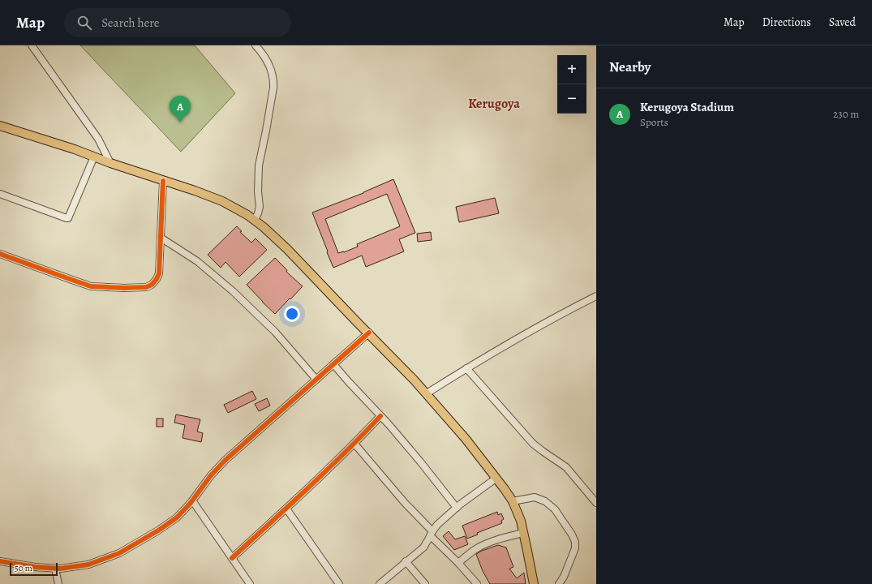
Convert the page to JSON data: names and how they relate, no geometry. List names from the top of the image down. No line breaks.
{"districts":["Kerugoya"],"scale_bar":"50 m","page":{"header":"Map","search":"Search here","nav":["Map","Directions","Saved"],"heading":"Nearby","map_buttons":["+","−"],"list":[{"mark":"A","name":"Kerugoya Stadium","note":"Sports","value":"230 m"}],"pins":"A","scale":"50 m"}}
